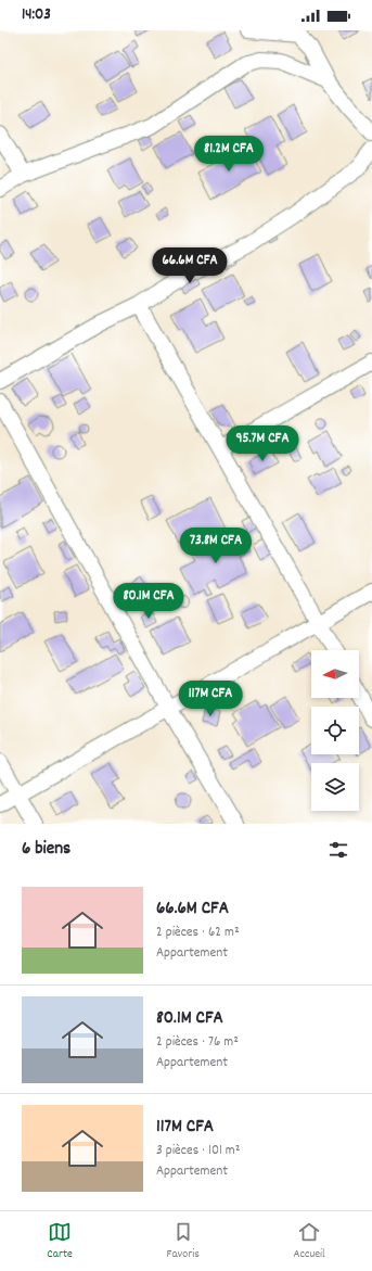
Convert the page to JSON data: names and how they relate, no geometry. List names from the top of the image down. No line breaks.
{"north":"left","page":{"status":"14:03","price":["81.2M CFA","66.6M CFA","95.7M CFA","73.8M CFA","80.1M CFA","117M CFA"],"heading":"6 biens","list":[{"name":"66.6M CFA","note":"2 pièces · 62 m² · Appartement"},{"name":"80.1M CFA","note":"2 pièces · 76 m² · Appartement"},{"name":"117M CFA","note":"3 pièces · 101 m² · Appartement"}],"tabs":["Carte","Favoris","Accueil"]}}
